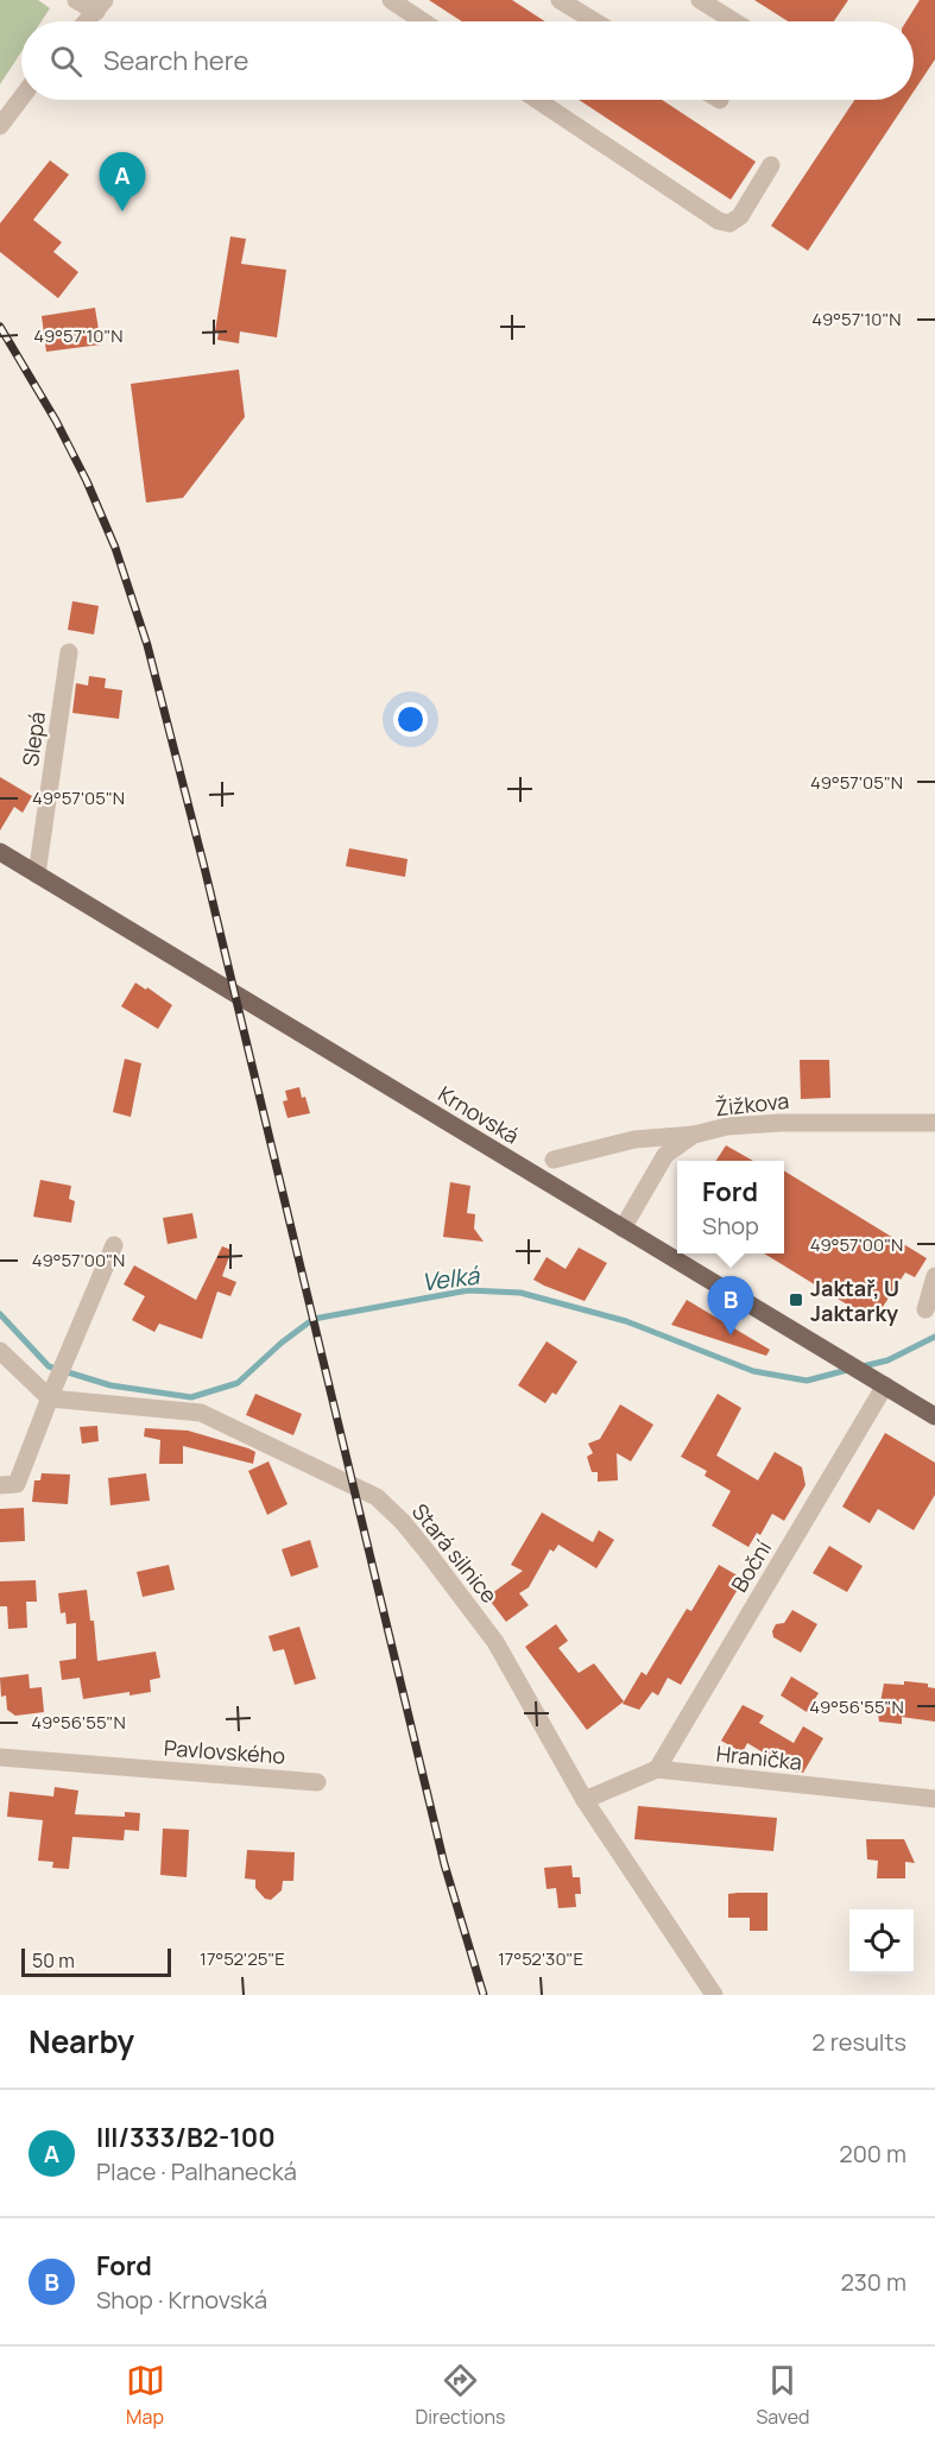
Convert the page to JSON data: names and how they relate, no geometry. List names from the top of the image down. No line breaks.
{"streets":{"main road":["Krnovská"],"street":["Slepá","Žižkova","Stará silnice","Boční","Pavlovského","Hranička"]},"crossings":[["Slepá","Krnovská"],["Žižkova","Krnovská"],["Krnovská","Boční"],["Stará silnice","Hranička"],["Boční","Hranička"]],"water":["Velká"],"places":{"transit":["Jaktař, U Jaktarky"]},"scale_bar":"50 m","page":{"search":"Search here","pins":["A","B"],"popup":["Ford","Shop"],"scale":"50 m","heading":["Nearby","2 results"],"list":[{"mark":"A","name":"III/333/B2-100","note":"Place · Palhanecká","value":"200 m"},{"mark":"B","name":"Ford","note":"Shop · Krnovská","value":"230 m"}],"nav":["Map","Directions","Saved"]},"coordinates":["49°57'10\"N","49°57'05\"N","49°57'00\"N","49°56'55\"N","17°52'25\"E","17°52'30\"E"]}
